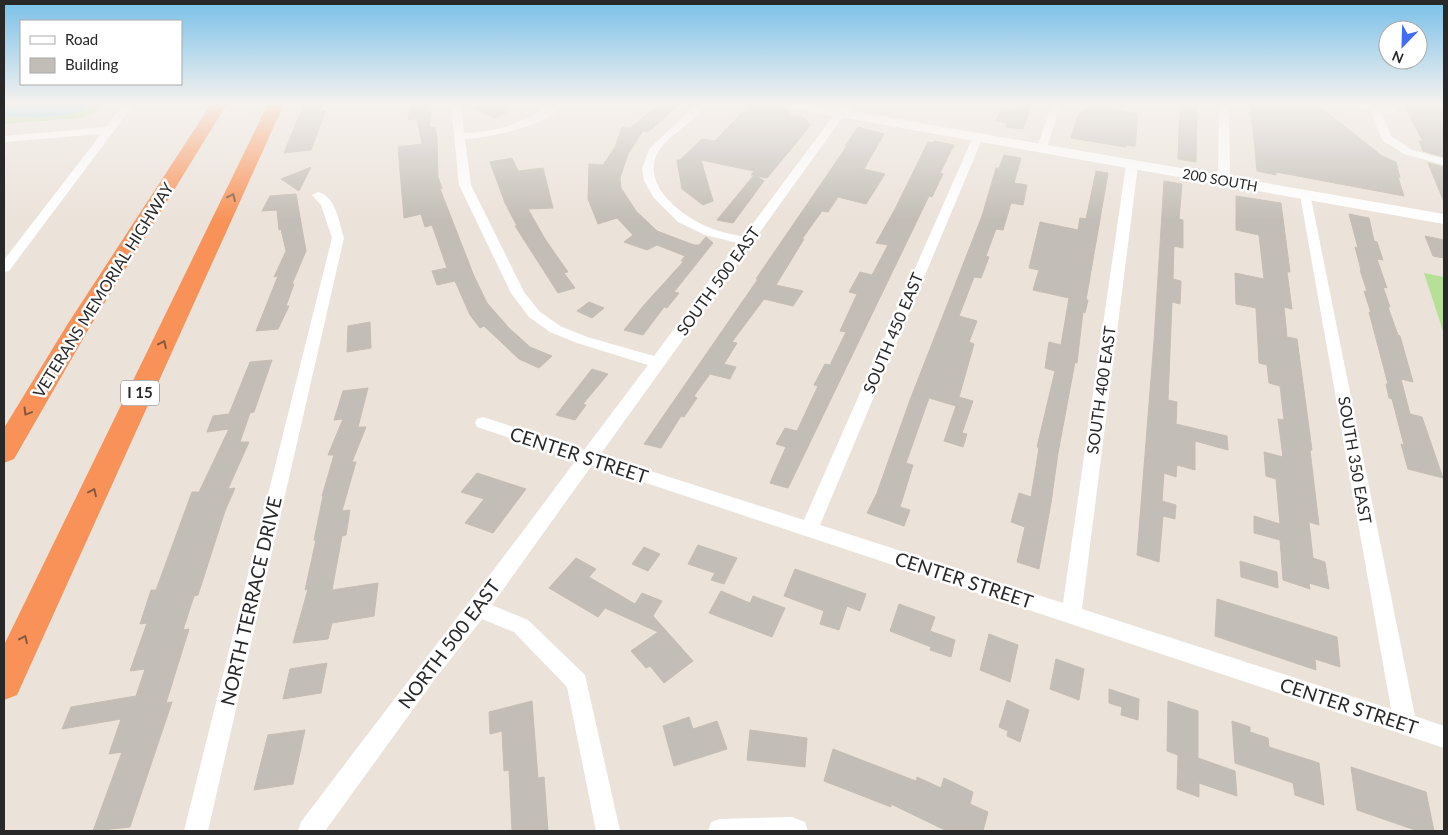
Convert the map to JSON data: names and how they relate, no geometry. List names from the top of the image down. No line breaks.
{"streets":{"highway":["VETERANS MEMORIAL HIGHWAY","I 15"],"street":["200 SOUTH","SOUTH 500 EAST","SOUTH 450 EAST","SOUTH 400 EAST","CENTER STREET","SOUTH 350 EAST","NORTH TERRACE DRIVE","NORTH 500 EAST"]},"crossings":[["200 SOUTH","SOUTH 400 EAST"],["200 SOUTH","SOUTH 350 EAST"],["SOUTH 500 EAST","CENTER STREET"],["SOUTH 500 EAST","NORTH 500 EAST"],["SOUTH 450 EAST","CENTER STREET"],["SOUTH 400 EAST","CENTER STREET"],["CENTER STREET","SOUTH 350 EAST"],["CENTER STREET","NORTH 500 EAST"]],"legend":["Road","Building"],"north":"bottom left"}
